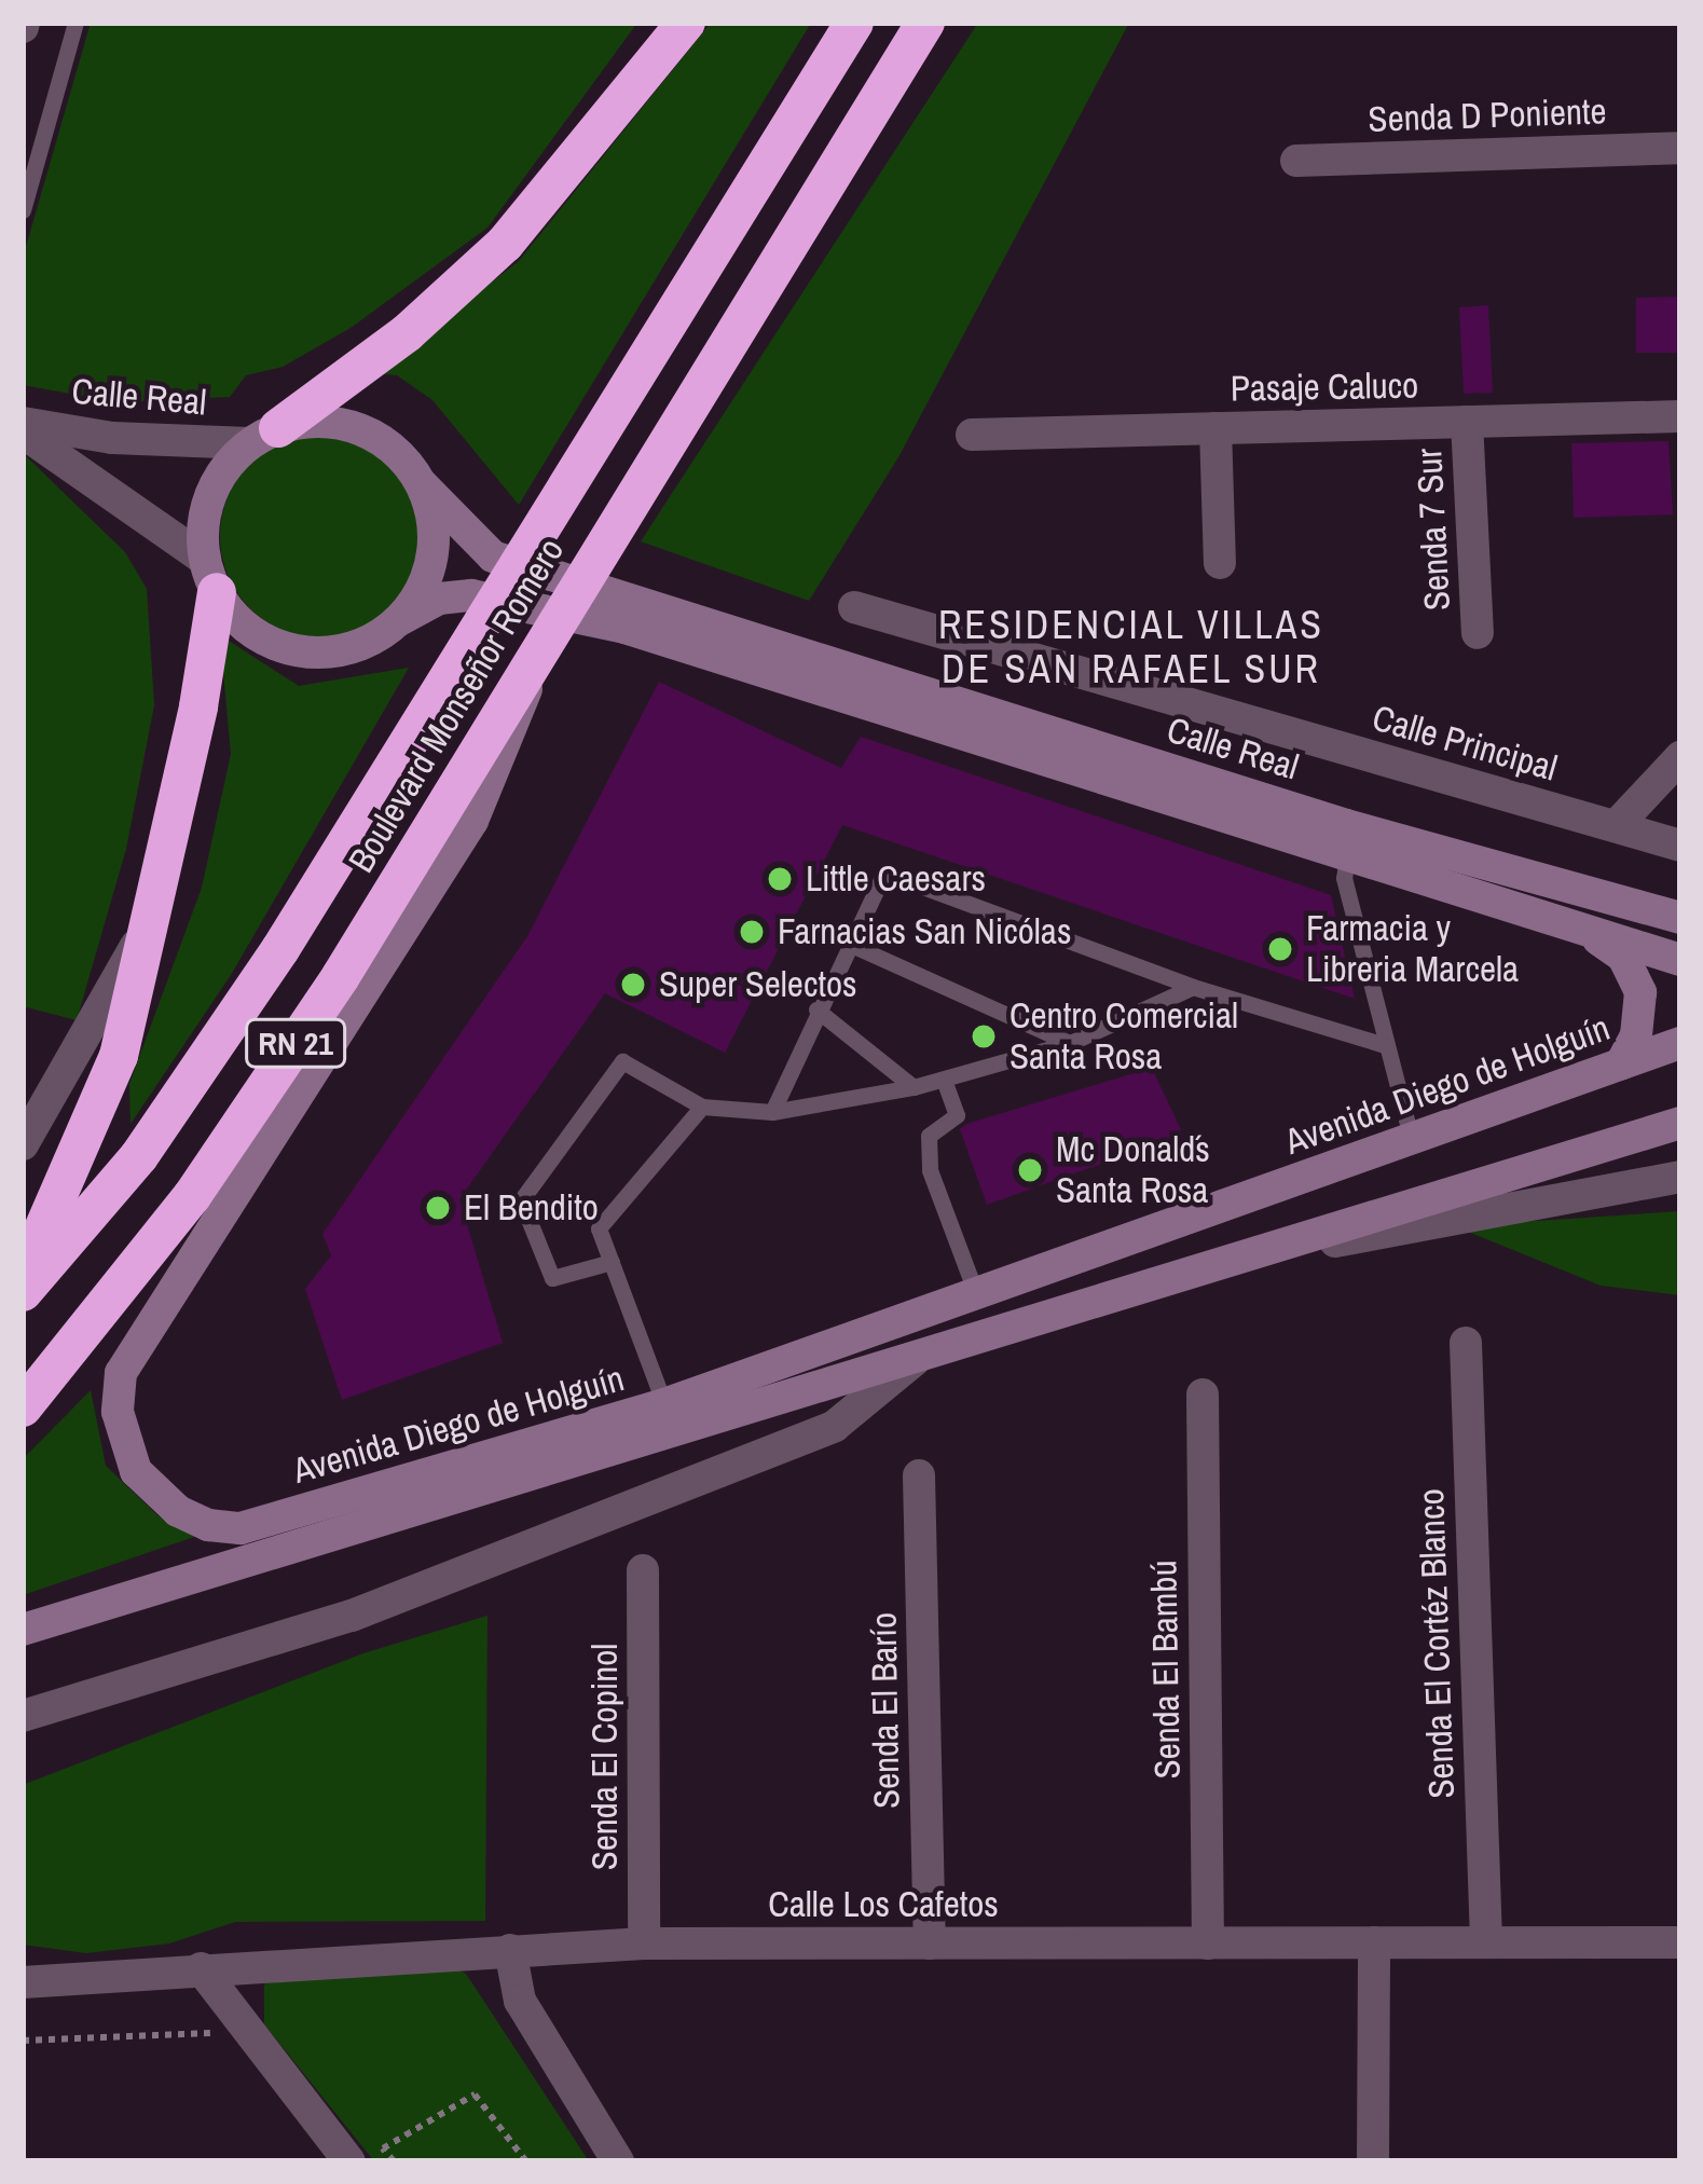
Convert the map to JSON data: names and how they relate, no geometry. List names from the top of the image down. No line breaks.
{"streets":{"highway":["Boulevard Monseñor Romero","RN 21"],"street":["Senda D Poniente","Pasaje Caluco","Calle Real","Senda 7 Sur","Calle Principal","Avenida Diego de Holguín","Senda El Cortéz Blanco","Senda El Bambú","Senda El Barío","Senda El Copinol","Calle Los Cafetos"]},"crossings":[["Pasaje Caluco","Senda 7 Sur"],["Boulevard Monseñor Romero","Avenida Diego de Holguín"],["Senda El Cortéz Blanco","Calle Los Cafetos"],["Senda El Bambú","Calle Los Cafetos"],["Senda El Barío","Calle Los Cafetos"],["Senda El Copinol","Calle Los Cafetos"]],"districts":["RESIDENCIAL VILLAS DE SAN RAFAEL SUR"],"places":["Little Caesars","Farnacias San Nicólas","Farmacia y Libreria Marcela","Super Selectos","Centro Comercial Santa Rosa","Mc Donald´s Santa Rosa","El Bendito"]}
